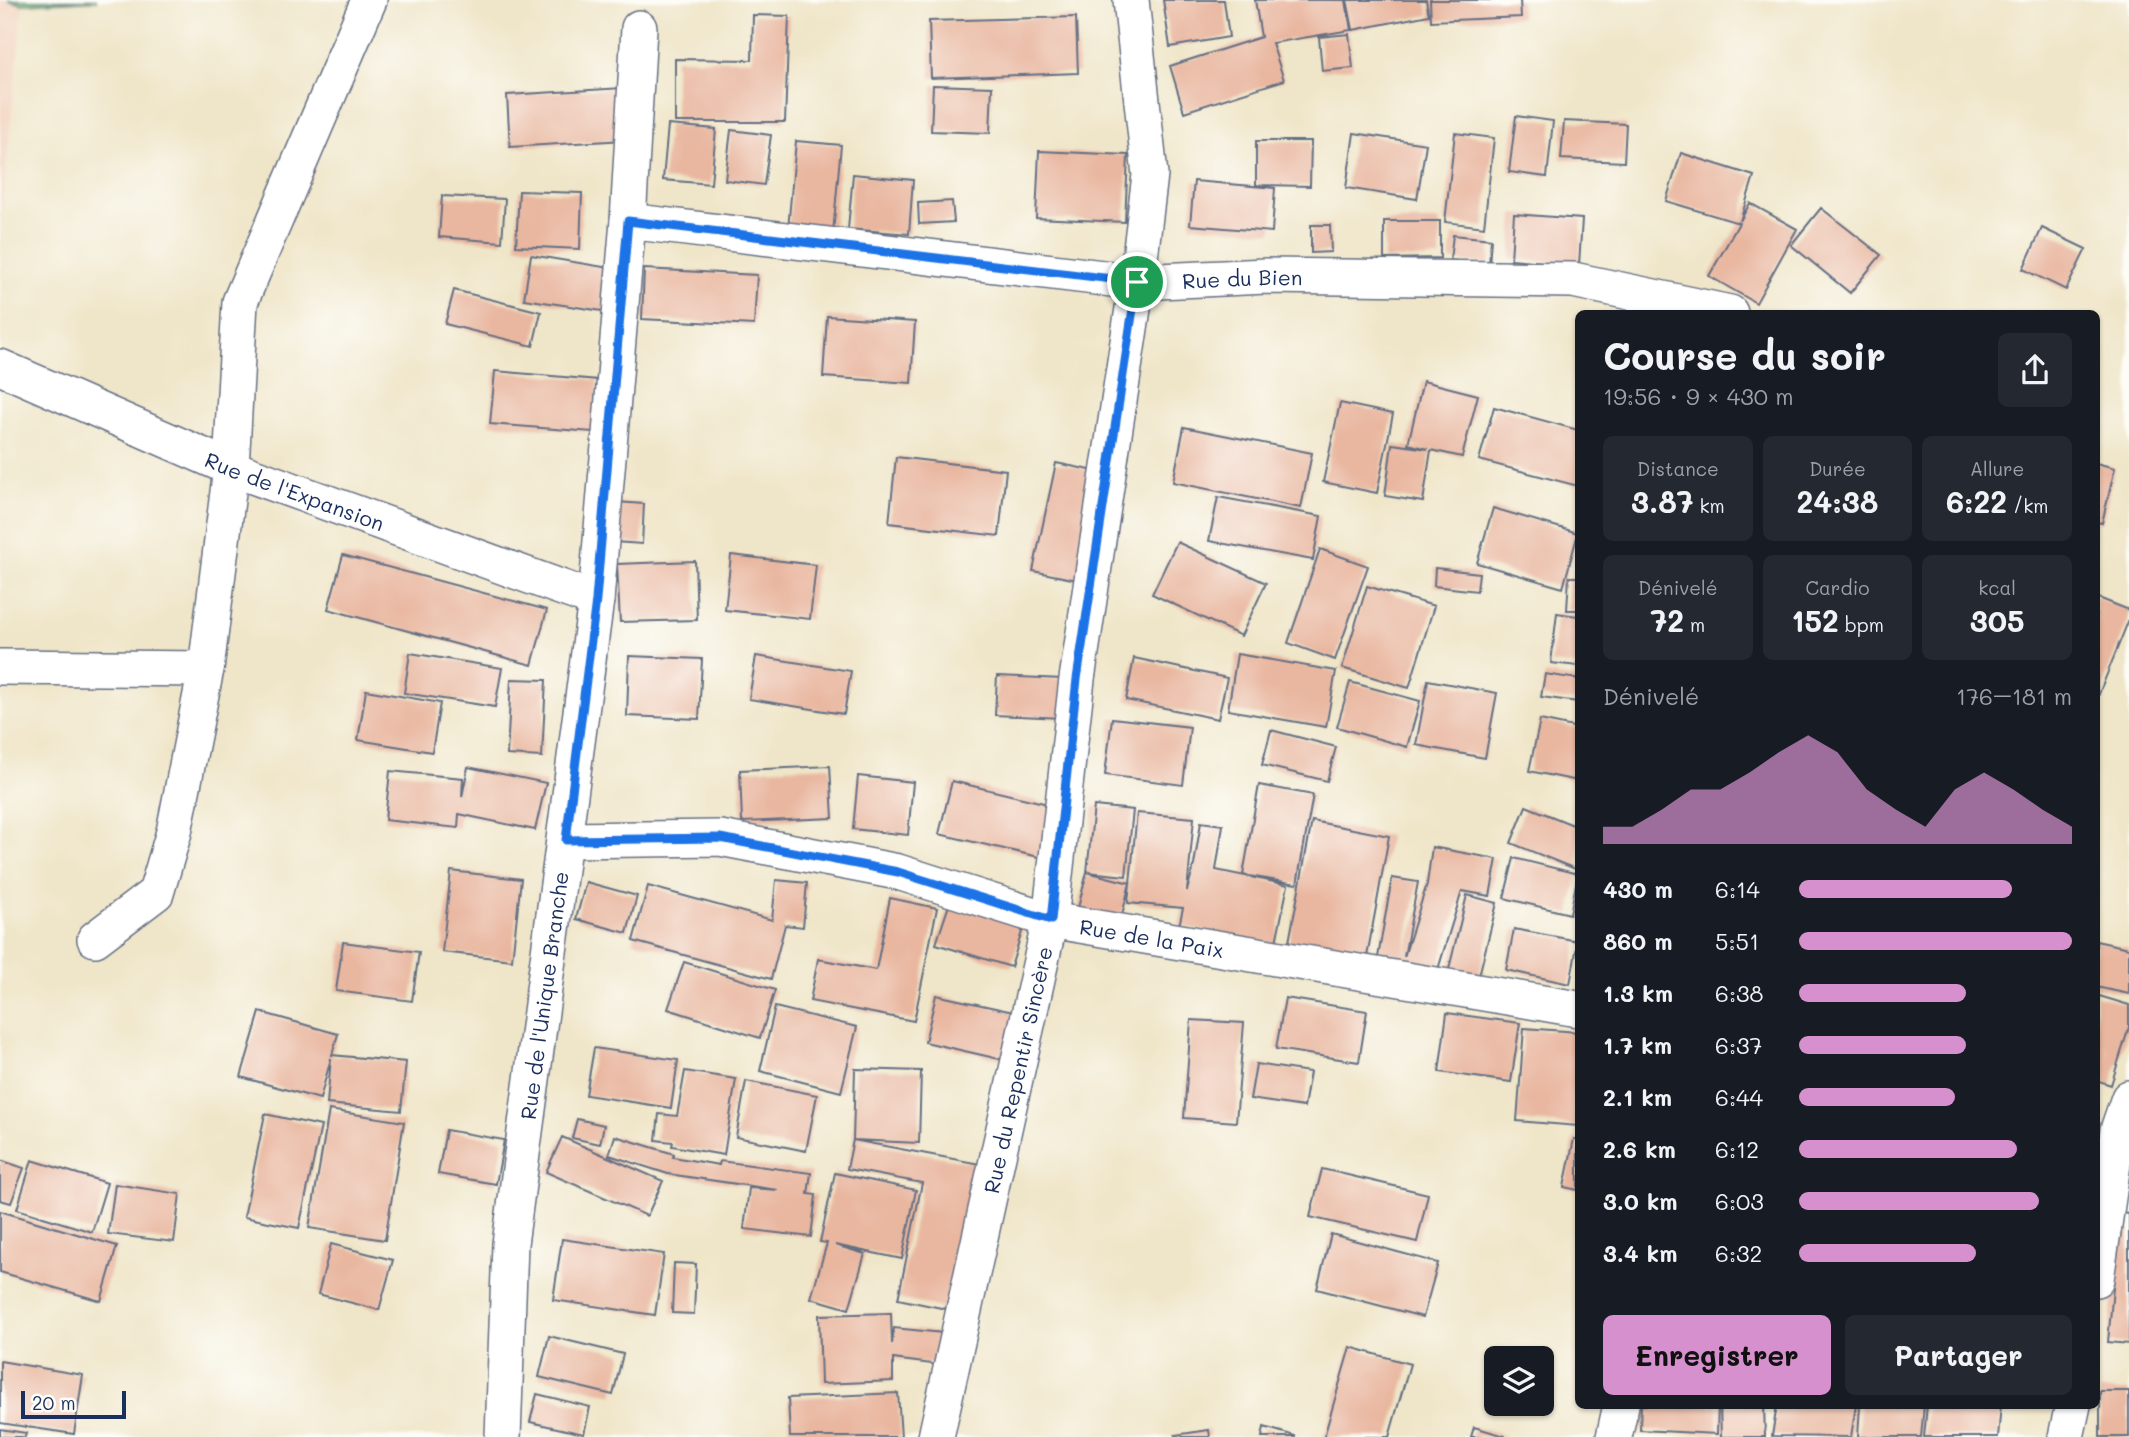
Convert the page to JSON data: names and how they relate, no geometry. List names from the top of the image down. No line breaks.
{"streets":{"street":["Rue du Bien","Rue de l'Expansion","Rue de la Paix","Rue de l'Unique Branche","Rue du Repentir Sincère"]},"crossings":[["Rue du Bien","Rue de l'Unique Branche"],["Rue du Bien","Rue du Repentir Sincère"],["Rue de l'Expansion","Rue de l'Unique Branche"],["Rue de la Paix","Rue de l'Unique Branche"],["Rue de la Paix","Rue du Repentir Sincère"]],"scale_bar":"20 m","page":{"heading":["Course du soir","19:56 · 9 × 430 m"],"stats":[["Distance","3.87 km"],["Durée","24:38"],["Allure","6:22 /km"],["Dénivelé","72 m"],["Cardio","152 bpm"],["kcal","305"]],"chart":["Dénivelé","176–181 m"],"list":[{"name":"430 m","note":"6:14"},{"name":"860 m","note":"5:51"},{"name":"1.3 km","note":"6:38"},{"name":"1.7 km","note":"6:37"},{"name":"2.1 km","note":"6:44"},{"name":"2.6 km","note":"6:12"},{"name":"3.0 km","note":"6:03"},{"name":"3.4 km","note":"6:32"}],"buttons":["Enregistrer","Partager"],"scale":"20 m"}}
